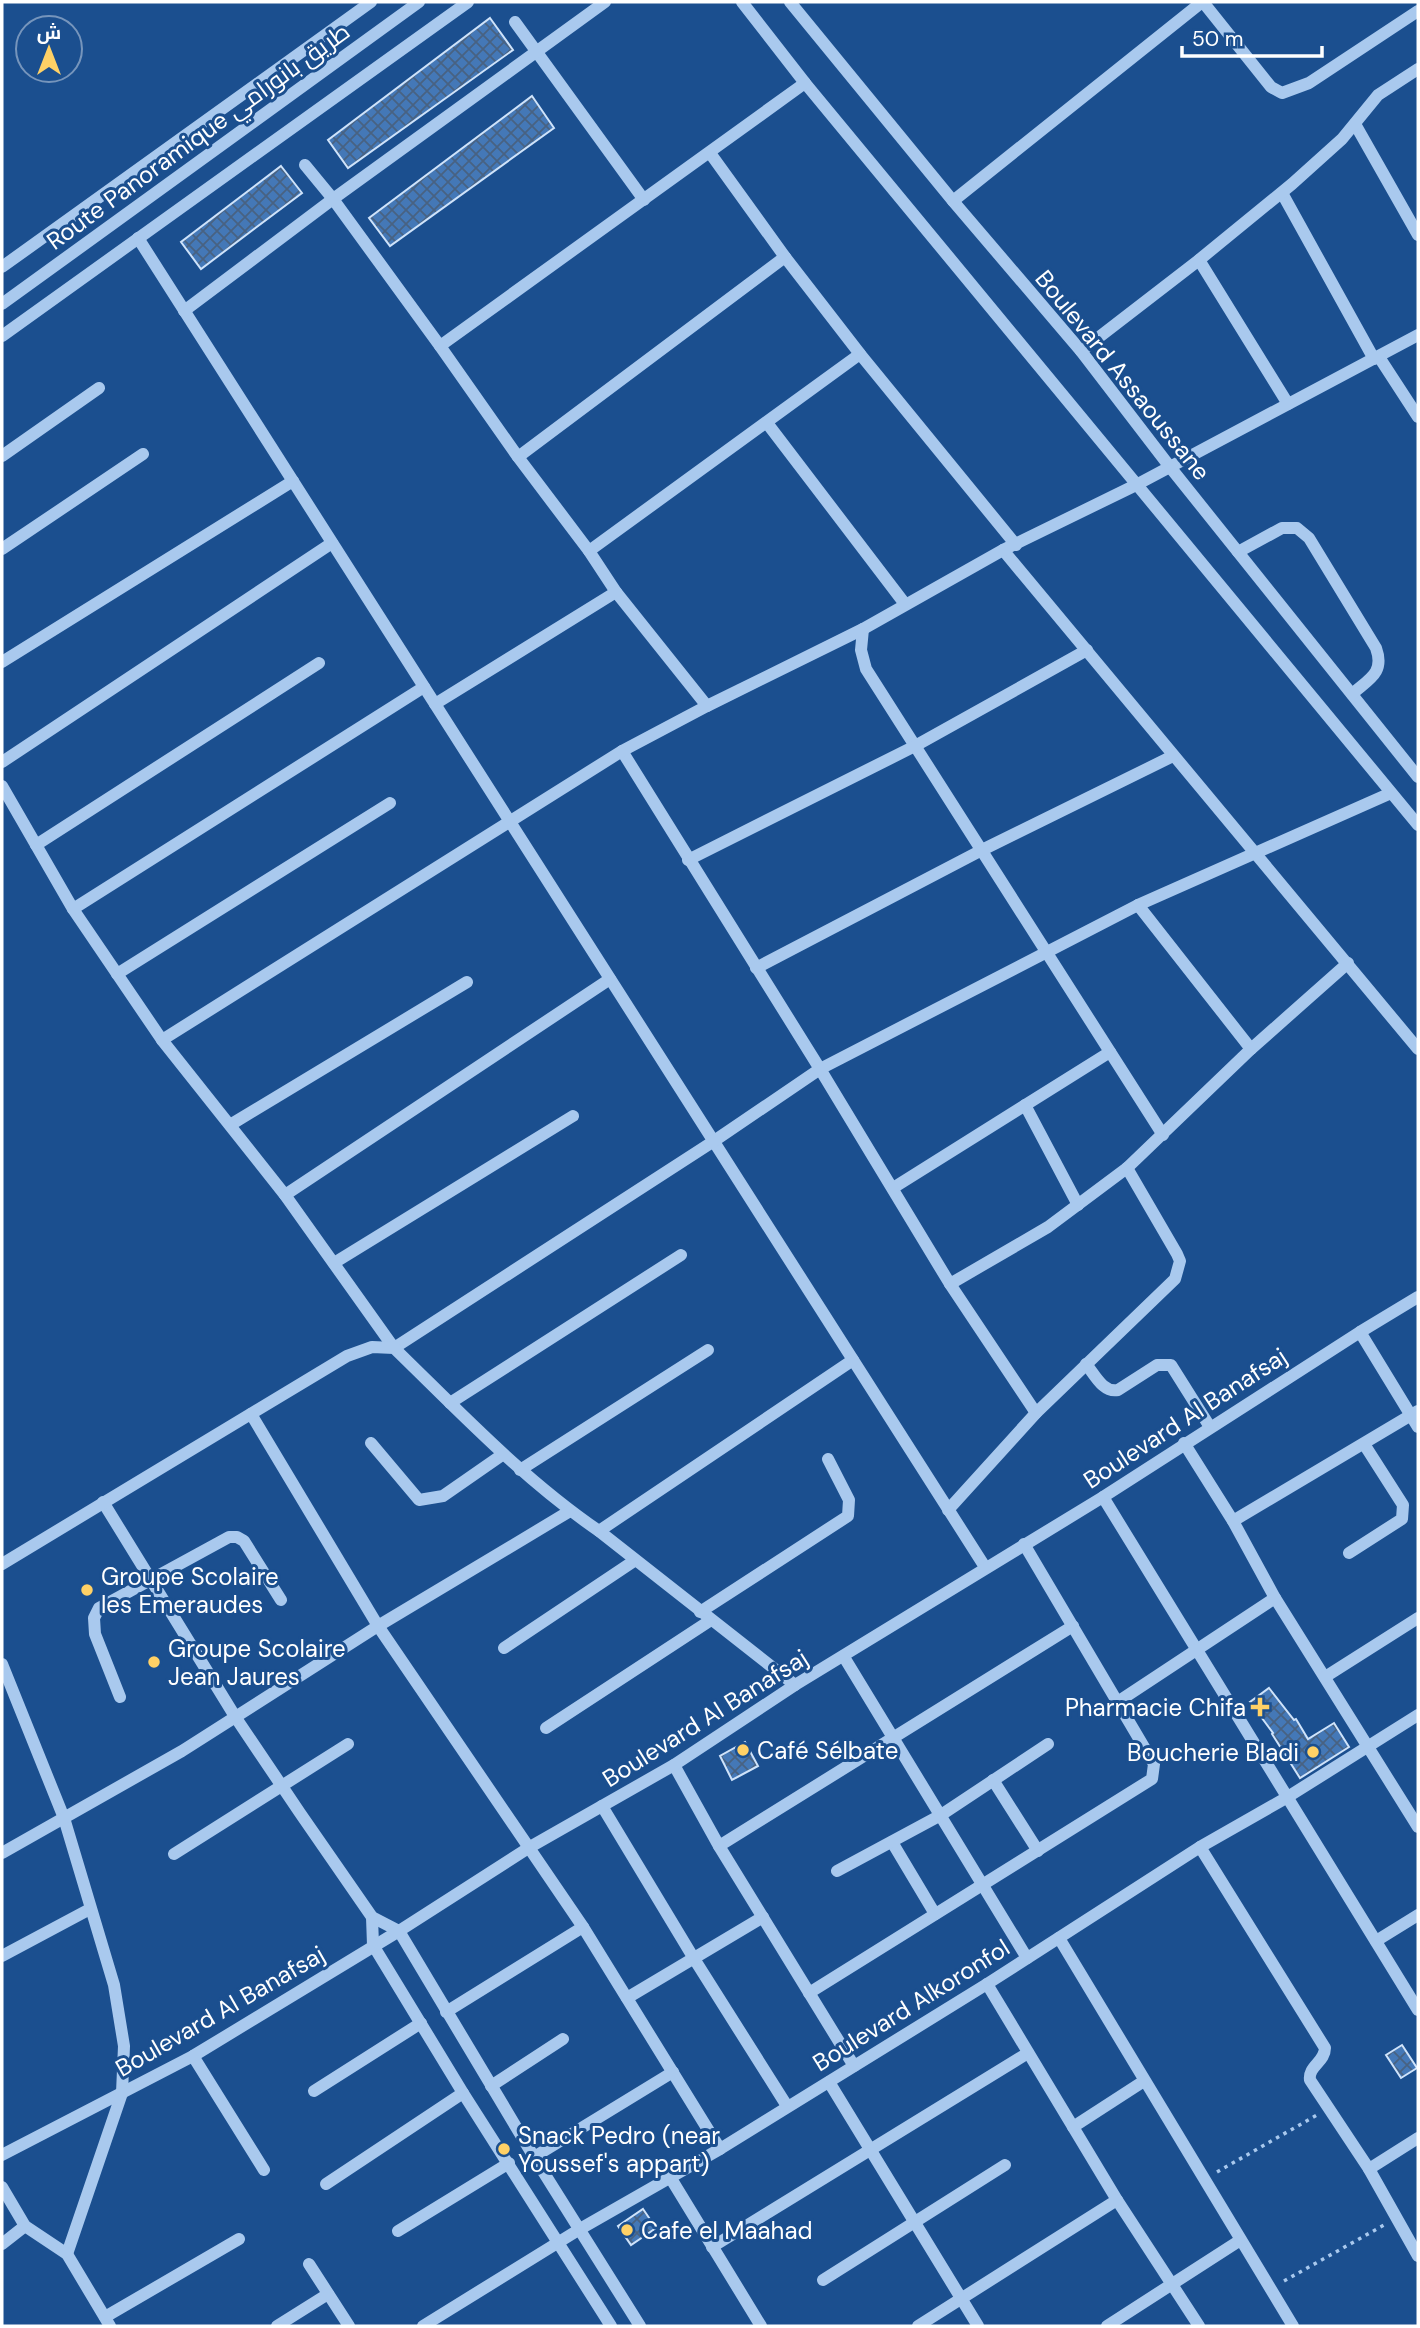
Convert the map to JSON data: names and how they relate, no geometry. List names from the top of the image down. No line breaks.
{"streets":{"street":["Route Panoramique طريق بانورامي","Boulevard Assaoussane","Boulevard Al Banafsaj","Boulevard Alkoronfol"]},"places":{"other":["Groupe Scolaire les Emeraudes","Groupe Scolaire Jean Jaures","Café Sélbate","Boucherie Bladi","Snack Pedro (near Youssef's appart)","Cafe el Maahad"],"health":["Pharmacie Chifa"]},"scale_bar":"50 m","north":"top"}
